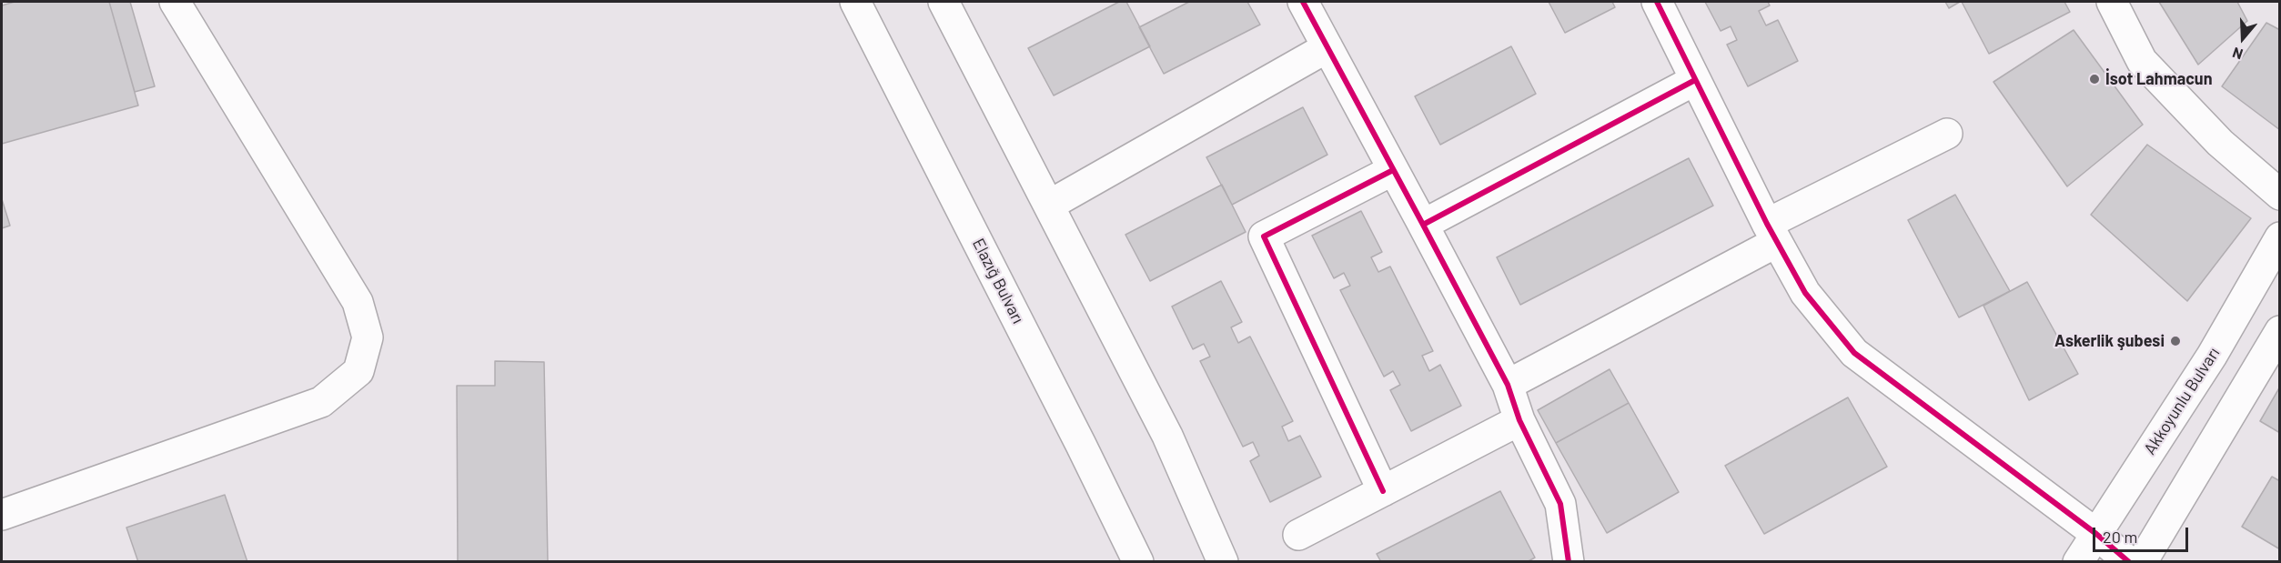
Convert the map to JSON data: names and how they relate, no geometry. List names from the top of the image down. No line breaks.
{"streets":{"street":["Elazığ Bulvarı","Akkoyunlu Bulvarı"]},"places":["İsot Lahmacun","Askerlik şubesi"],"scale_bar":"20 m","north":"bottom"}
